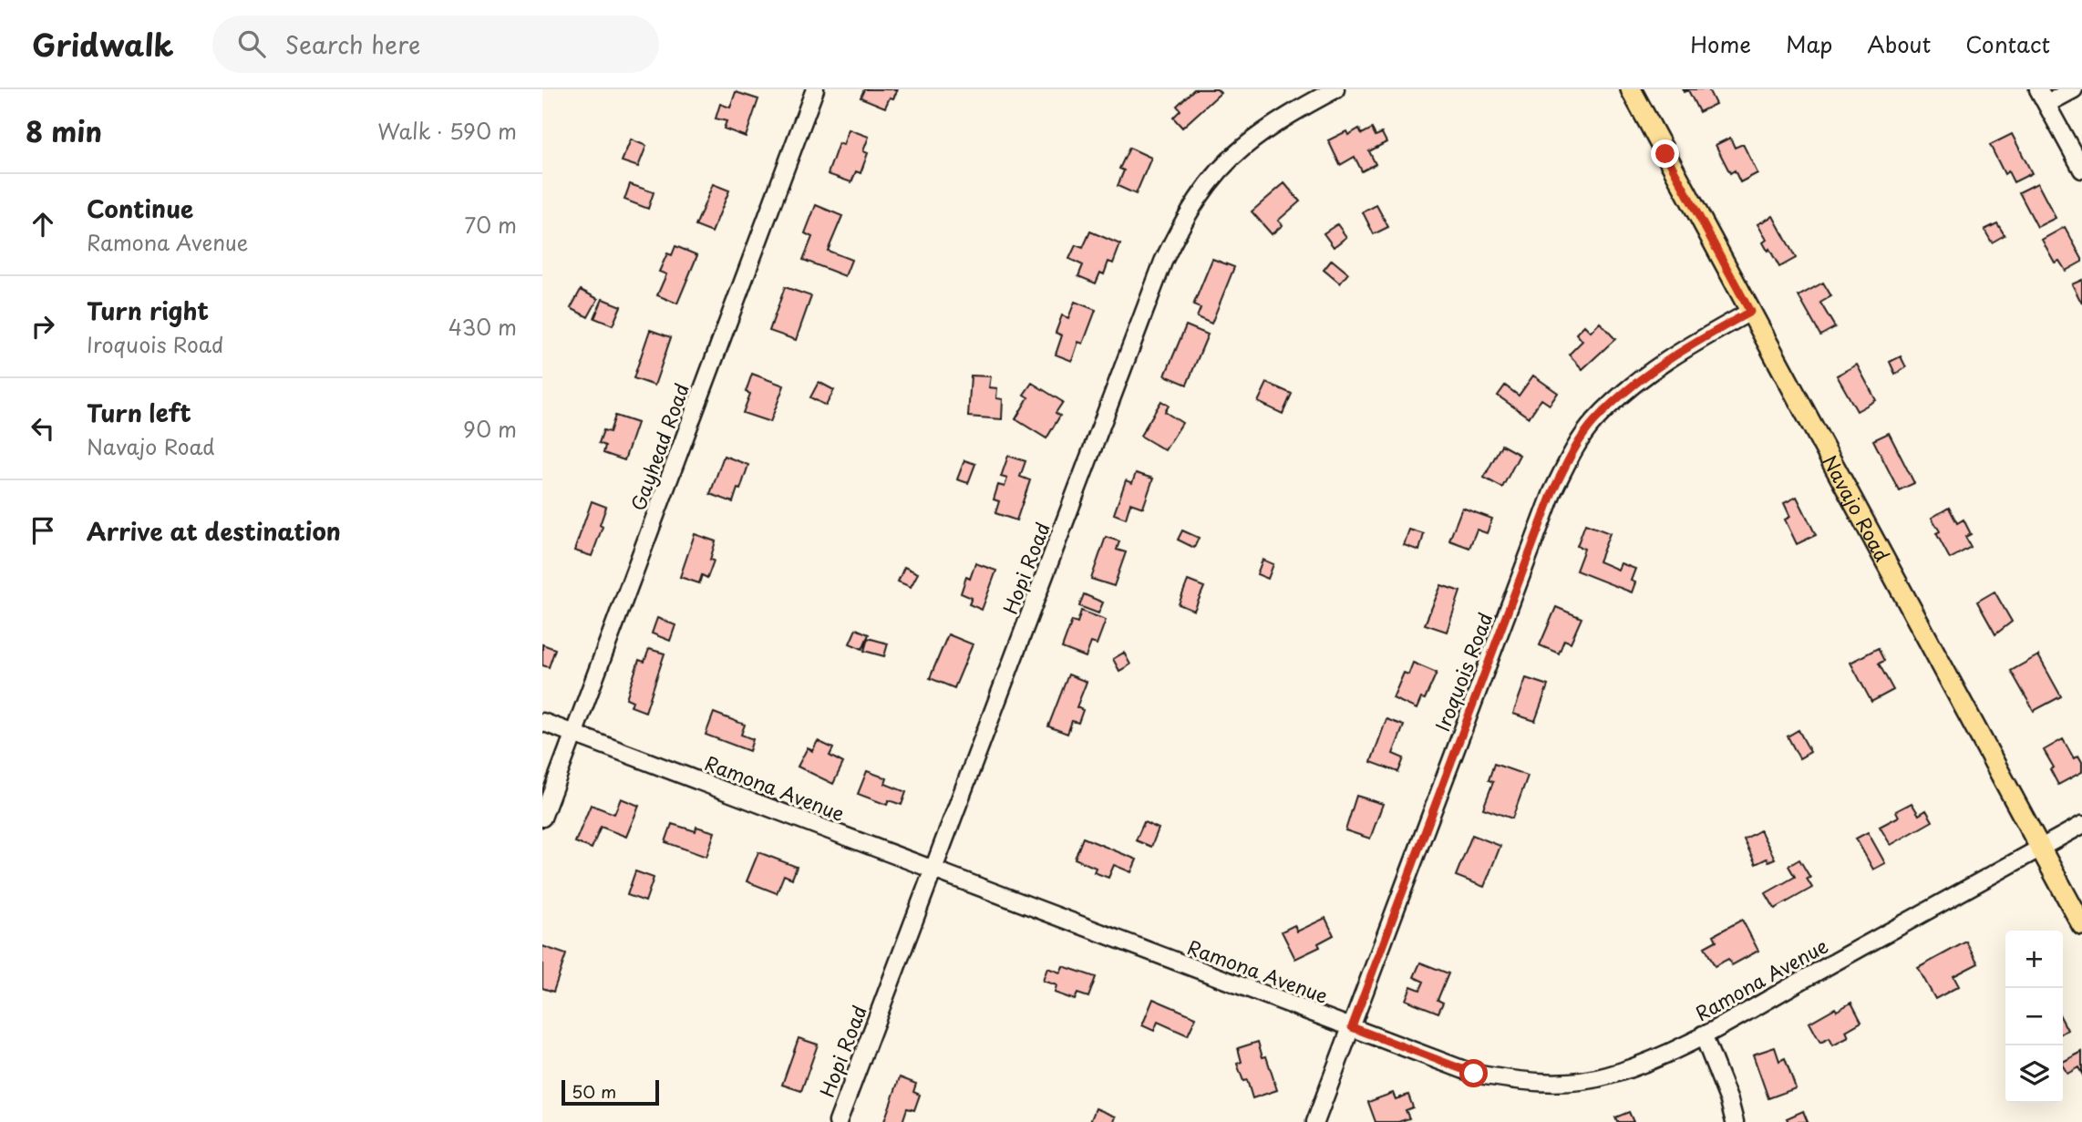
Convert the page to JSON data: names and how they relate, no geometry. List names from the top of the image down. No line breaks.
{"streets":{"main road":["Navajo Road"],"street":["Gayhead Road","Hopi Road","Iroquois Road","Ramona Avenue"]},"crossings":[["Gayhead Road","Ramona Avenue"],["Navajo Road","Iroquois Road"],["Navajo Road","Ramona Avenue"],["Hopi Road","Ramona Avenue"],["Iroquois Road","Ramona Avenue"]],"scale_bar":"50 m","page":{"header":"Gridwalk","search":"Search here","nav":["Home","Map","About","Contact"],"heading":["8 min","Walk · 590 m"],"list":[["Continue","Ramona Avenue","70 m"],["Turn right","Iroquois Road","430 m"],["Turn left","Navajo Road","90 m"],"Arrive at destination"],"map_buttons":["+","−"],"scale":"50 m"}}
